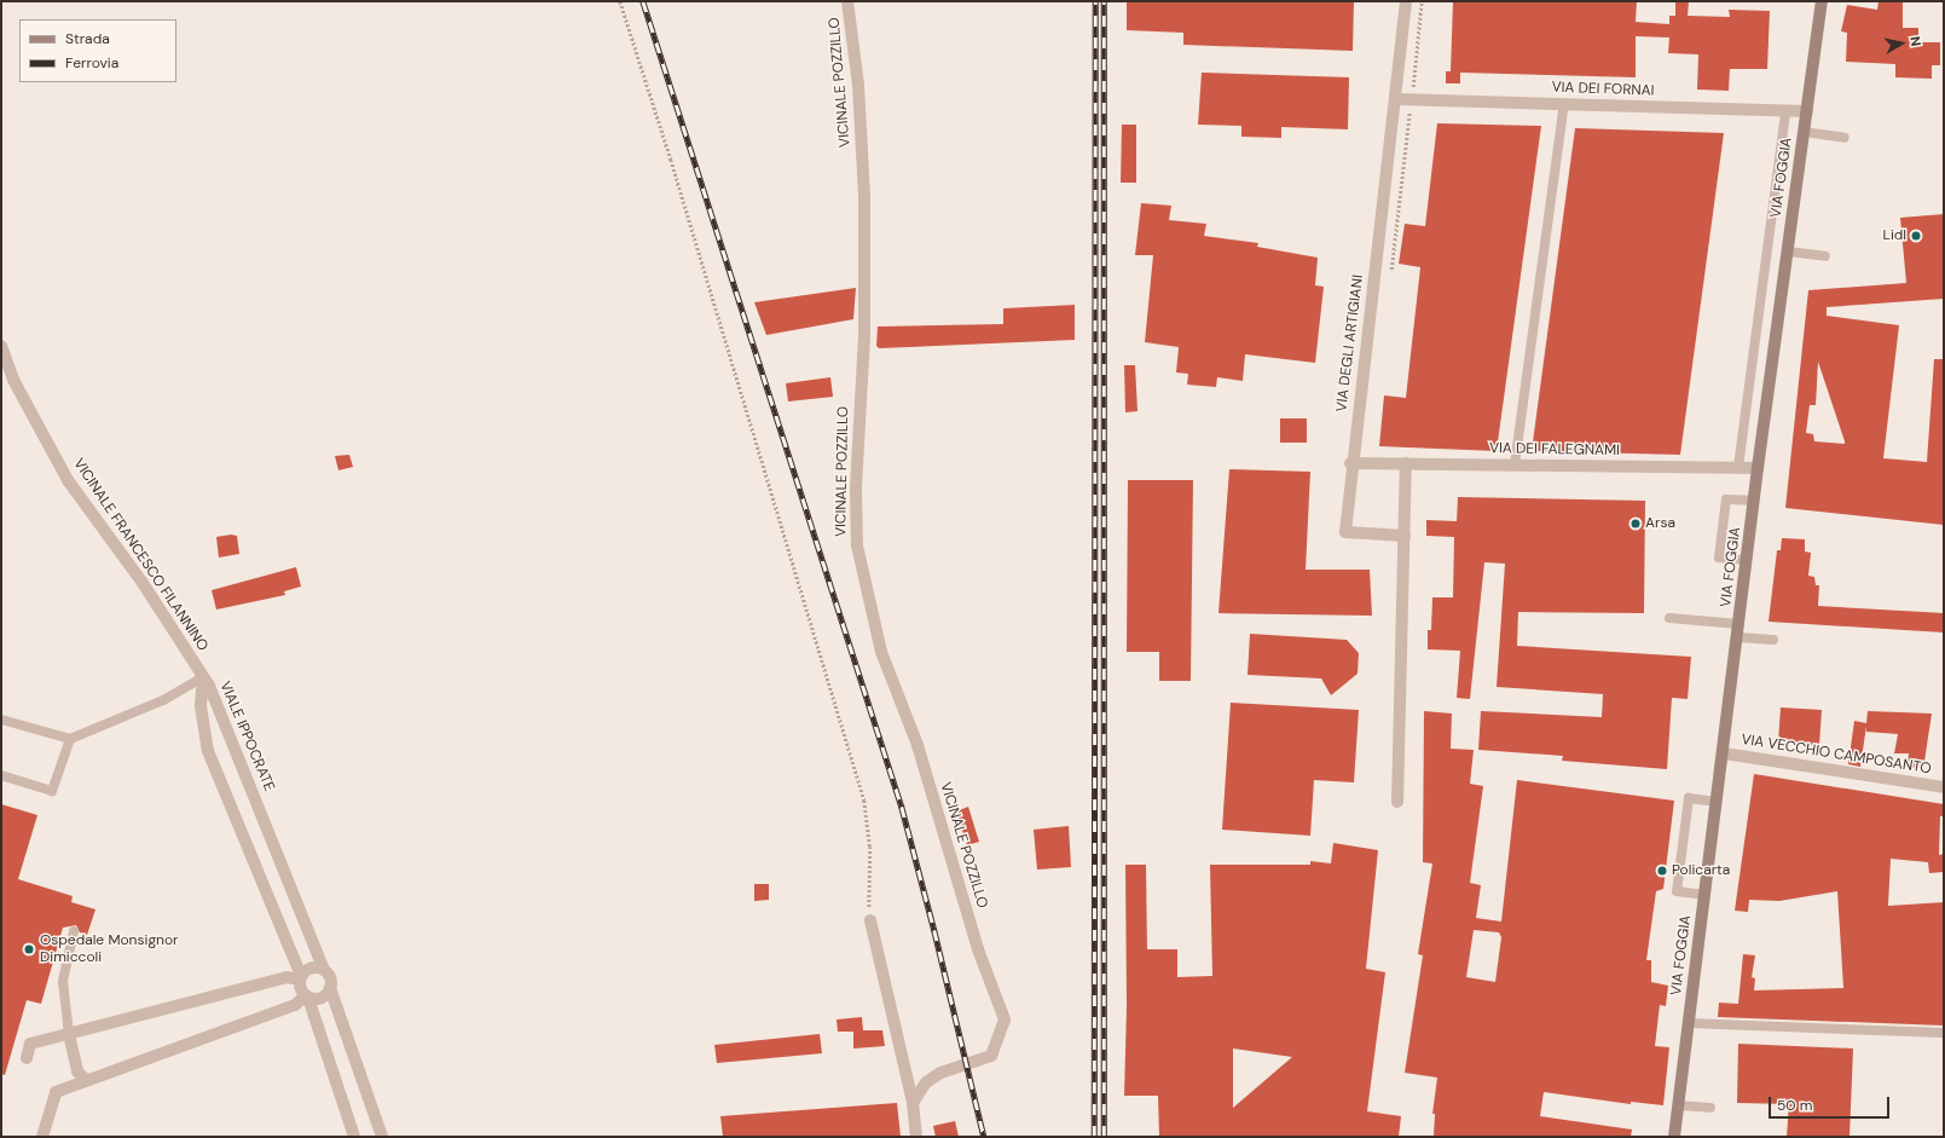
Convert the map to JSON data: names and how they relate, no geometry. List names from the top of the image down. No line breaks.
{"streets":{"main road":["VIA FOGGIA"],"street":["VICINALE POZZILLO","VIA DEI FORNAI","VIA DEGLI ARTIGIANI","VIA DEI FALEGNAMI","VICINALE FRANCESCO FILANNINO","VIALE IPPOCRATE","VIA VECCHIO CAMPOSANTO"]},"crossings":[["VIA DEI FORNAI","VIA FOGGIA"],["VIA DEI FORNAI","VIA DEGLI ARTIGIANI"],["VIA FOGGIA","VIA DEI FALEGNAMI"],["VIA FOGGIA","VIA VECCHIO CAMPOSANTO"],["VIA DEGLI ARTIGIANI","VIA DEI FALEGNAMI"],["VICINALE FRANCESCO FILANNINO","VIALE IPPOCRATE"]],"places":["Lidl","Arsa","Policarta","Ospedale Monsignor Dimiccoli"],"legend":["Strada","Ferrovia"],"scale_bar":"50 m","north":"right"}
